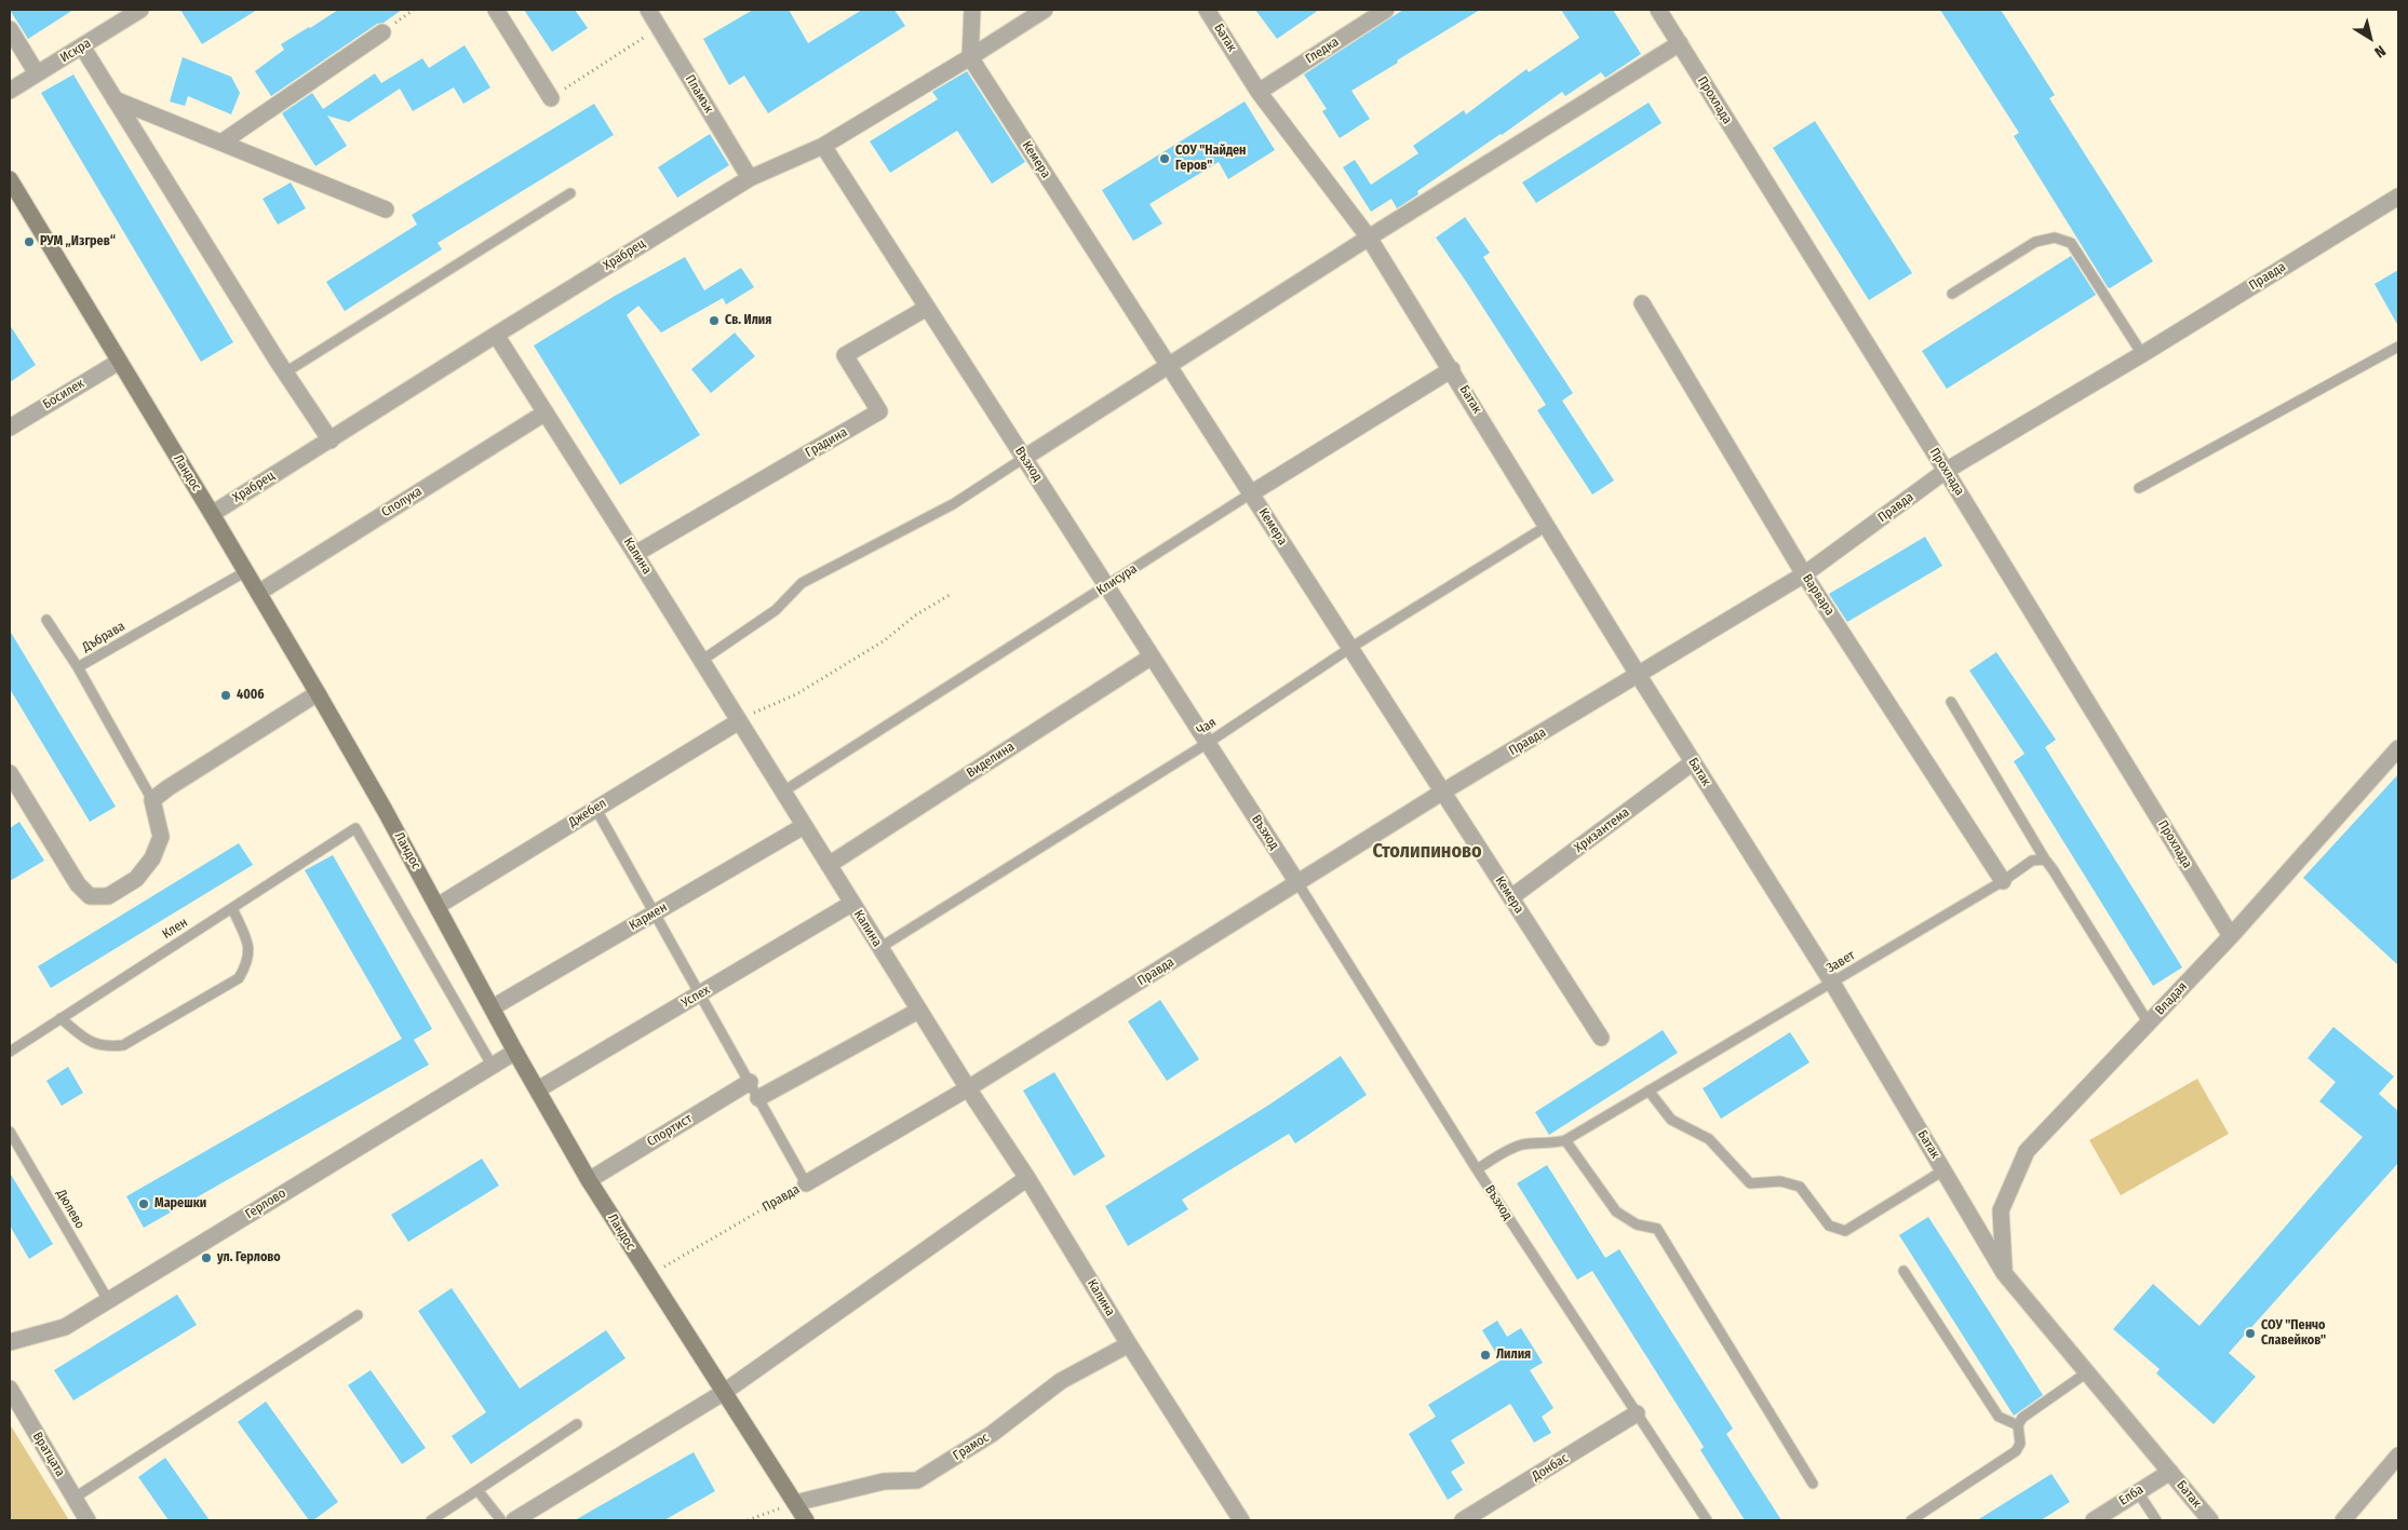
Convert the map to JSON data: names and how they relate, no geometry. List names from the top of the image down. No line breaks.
{"streets":{"street":["Батак","Искра","Гледка","Пламък","Прохлада","Кемера","Храбрец","Правда","Босилек","Градина","Възход","Ландос","Сполука","Калина","Клисура","Варвара","Виделина","Джебел","Хризантема","Кармен","Успех","Владая","Спортист","Герлово","Грамос","Вратцата","Донбас","Елба"],"lane":["Дъбрава","Чая","Клен","Завет","Дюлево"]},"crossings":[["Батак","Гледка"],["Батак","Правда"],["Батак","Клисура"],["Батак","Чая"],["Батак","Хризантема"],["Батак","Завет"],["Батак","Владая"],["Батак","Елба"],["Пламък","Храбрец"],["Прохлада","Правда"],["Прохлада","Владая"],["Кемера","Храбрец"],["Кемера","Правда"],["Кемера","Клисура"],["Кемера","Чая"],["Кемера","Хризантема"],["Храбрец","Възход"],["Храбрец","Ландос"],["Храбрец","Калина"],["Правда","Възход"],["Правда","Ландос"],["Правда","Калина"],["Правда","Варвара"],["Босилек","Ландос"],["Градина","Възход"],["Градина","Калина"],["Възход","Клисура"],["Възход","Чая"],["Възход","Виделина"],["Възход","Завет"],["Възход","Донбас"],["Ландос","Сполука"],["Ландос","Дъбрава"],["Ландос","Джебел"],["Ландос","Кармен"],["Ландос","Успех"],["Ландос","Спортист"],["Ландос","Герлово"],["Ландос","Грамос"],["Сполука","Калина"],["Калина","Клисура"],["Калина","Чая"],["Калина","Виделина"],["Калина","Джебел"],["Калина","Кармен"],["Калина","Успех"],["Калина","Грамос"],["Варвара","Завет"],["Клен","Герлово"],["Герлово","Дюлево"]],"districts":["Столипиново"],"places":["СОУ \"Найден Геров\"","РУМ „Изгрев“","Св. Илия","4006","Марешки","ул. Герлово","СОУ \"Пенчо Славейков\"","Лилия"],"north":"bottom right"}
